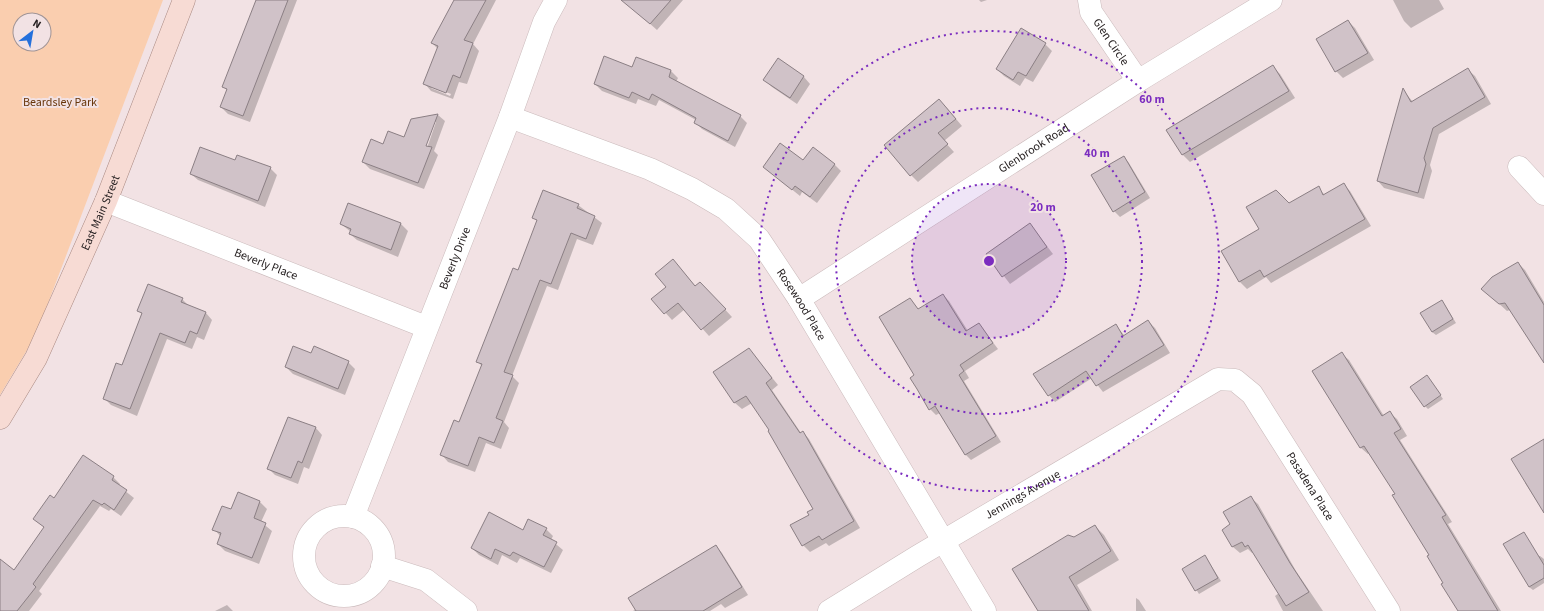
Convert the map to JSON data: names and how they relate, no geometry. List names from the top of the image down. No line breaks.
{"streets":{"main road":["East Main Street"],"street":["Glen Circle","Glenbrook Road","Beverly Drive","Beverly Place","Rosewood Place","Pasadena Place","Jennings Avenue"]},"crossings":[["Glen Circle","Glenbrook Road"],["Glenbrook Road","Rosewood Place"],["East Main Street","Beverly Place"],["Beverly Drive","Beverly Place"],["Beverly Drive","Rosewood Place"],["Rosewood Place","Jennings Avenue"],["Pasadena Place","Jennings Avenue"]],"parks":["Beardsley Park"],"north":"top right","rings":["60 m","40 m","20 m"]}
